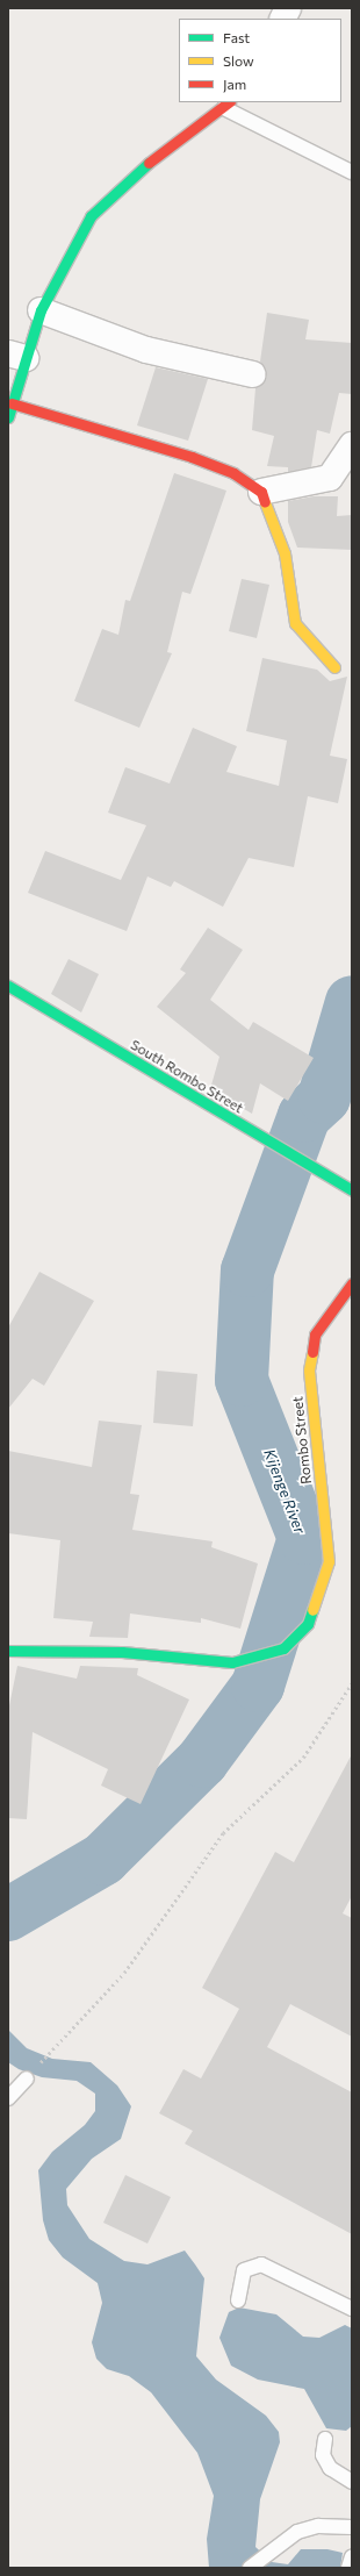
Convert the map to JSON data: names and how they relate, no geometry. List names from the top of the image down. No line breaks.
{"streets":{"street":["South Rombo Street","Rombo Street"]},"water":["Kijenge River"],"legend":["Fast","Slow","Jam"]}
